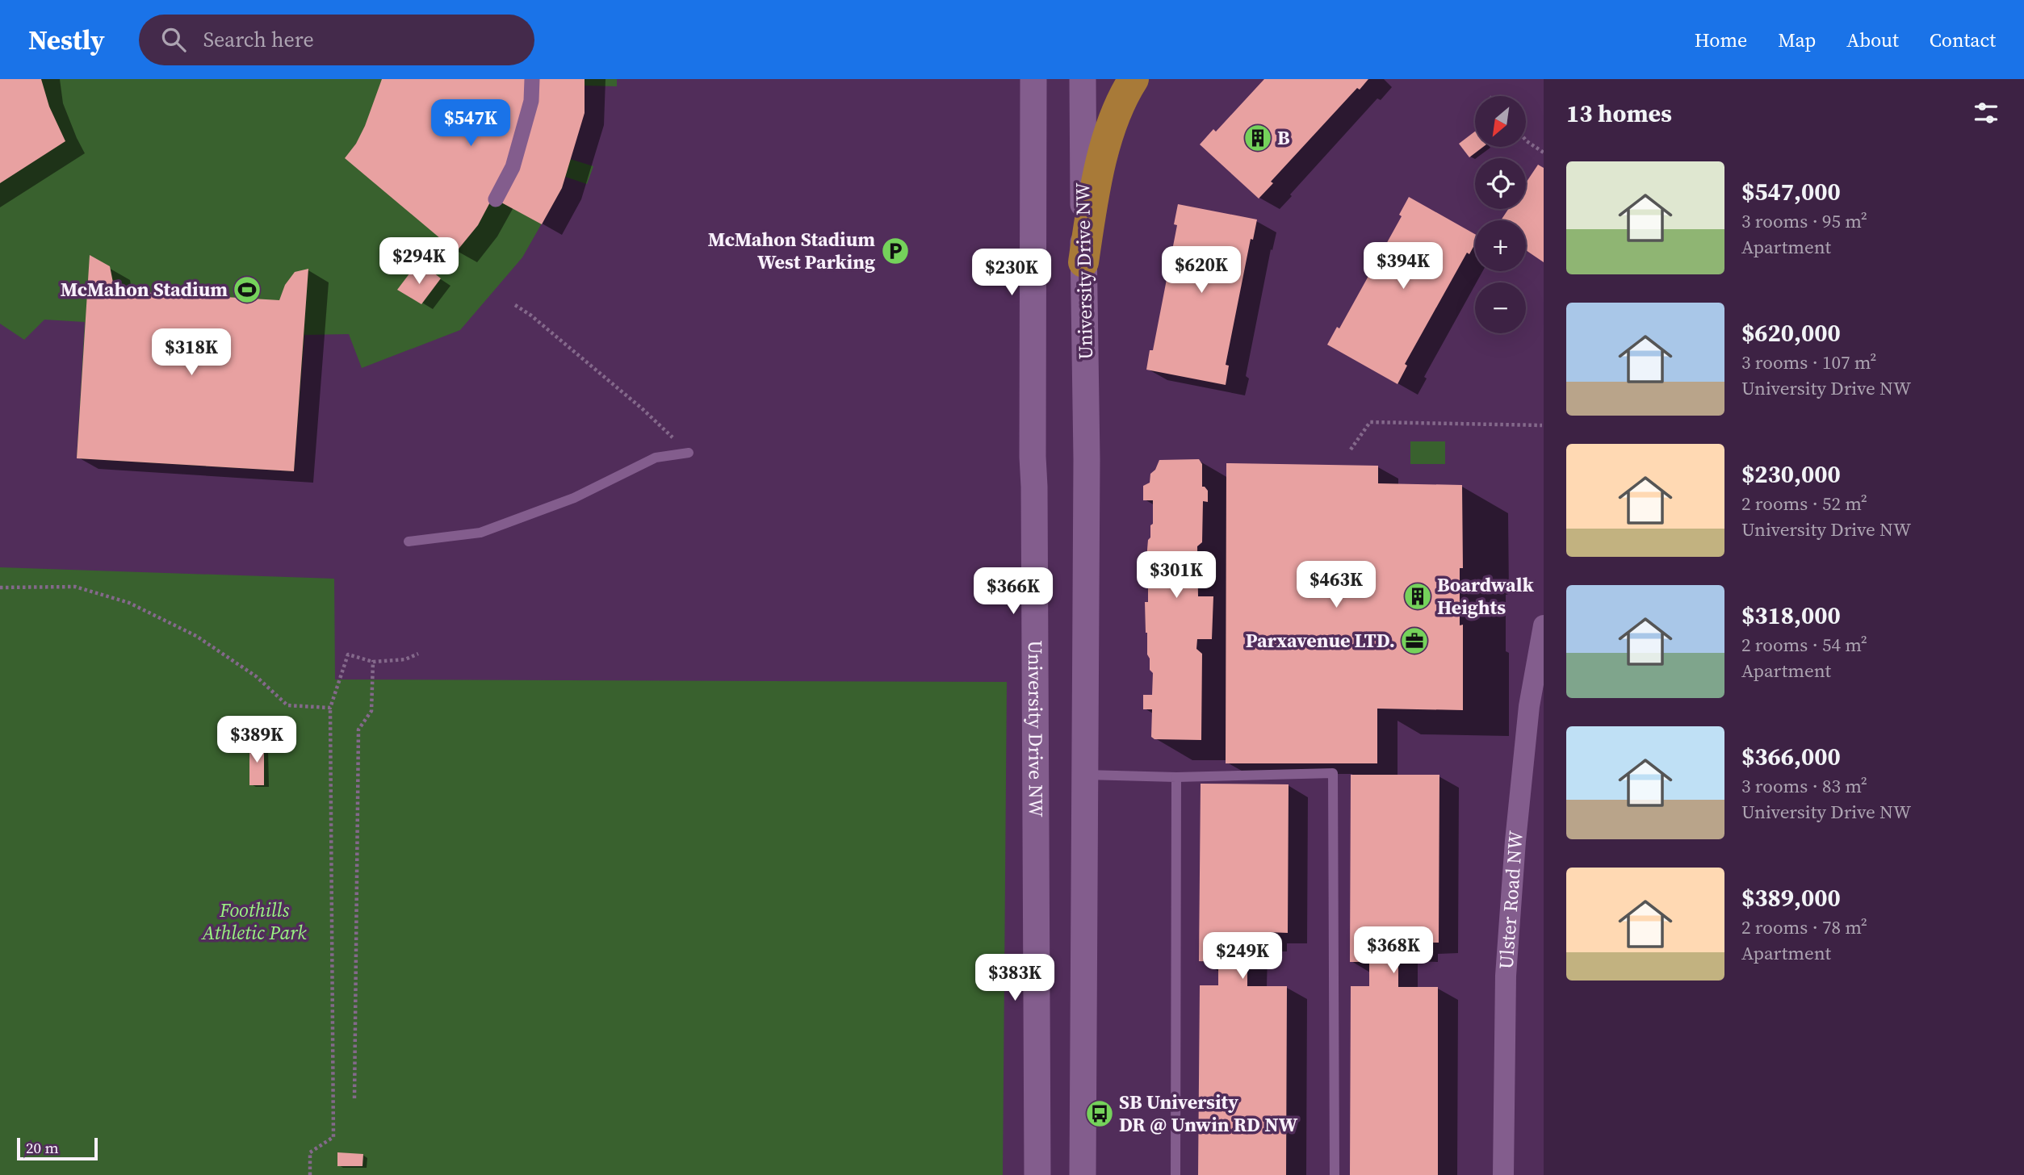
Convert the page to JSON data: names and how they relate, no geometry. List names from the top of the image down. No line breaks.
{"streets":{"street":["University Drive NW","Ulster Road NW"]},"parks":["Foothills Athletic Park"],"places":{"building":["B","Boardwalk Heights"],"parking":["McMahon Stadium West Parking"],"sports":["McMahon Stadium"],"office":["Parxavenue LTD."],"bus stop":["SB University DR @ Unwin RD NW"]},"scale_bar":"20 m","north":"bottom left","page":{"header":"Nestly","search":"Search here","nav":["Home","Map","About","Contact"],"heading":"13 homes","map_buttons":["+","−"],"price":["$547K","$294K","$394K","$620K","$230K","$318K","$301K","$463K","$366K","$389K","$368K","$249K","$383K"],"list":[{"name":"$547,000","note":"3 rooms · 95 m² · Apartment"},{"name":"$620,000","note":"3 rooms · 107 m² · University Drive NW"},{"name":"$230,000","note":"2 rooms · 52 m² · University Drive NW"},{"name":"$318,000","note":"2 rooms · 54 m² · Apartment"},{"name":"$366,000","note":"3 rooms · 83 m² · University Drive NW"},{"name":"$389,000","note":"2 rooms · 78 m² · Apartment"}],"scale":"20 m"}}
